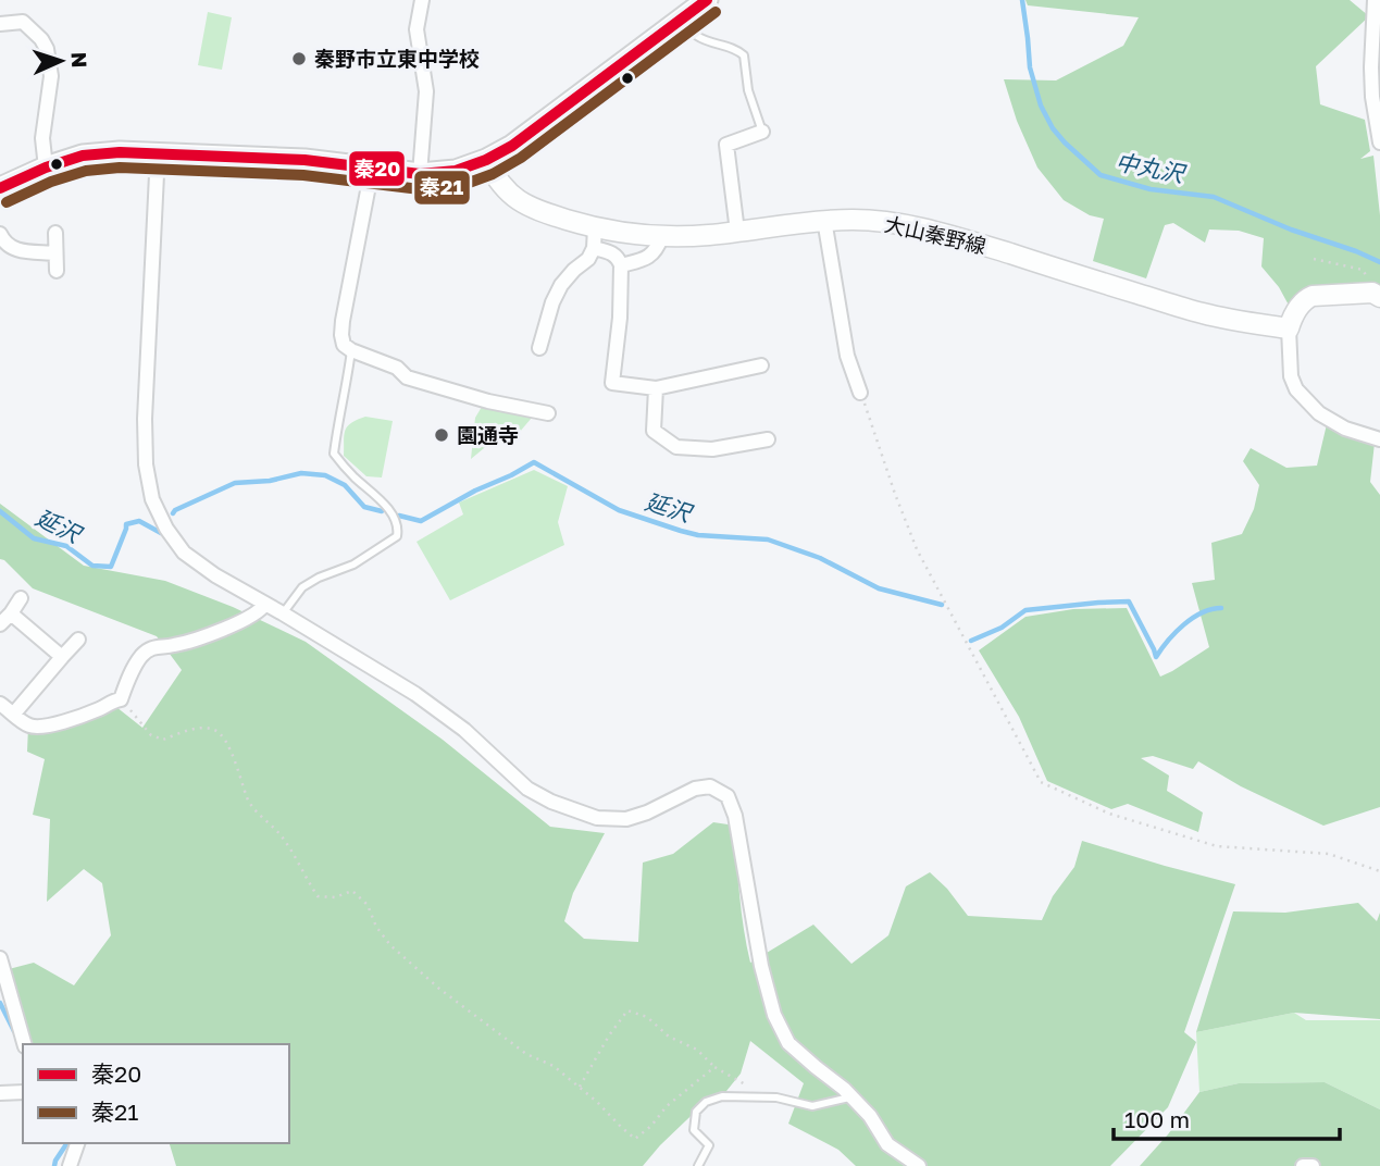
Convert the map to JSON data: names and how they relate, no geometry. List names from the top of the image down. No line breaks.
{"streets":{"main road":["大山秦野線"]},"water":["中丸沢","延沢"],"places":["秦野市立東中学校","園通寺"],"lines":["transit line 秦20","transit line 秦21"],"legend":["秦20","秦21"],"scale_bar":"100 m","north":"right"}
